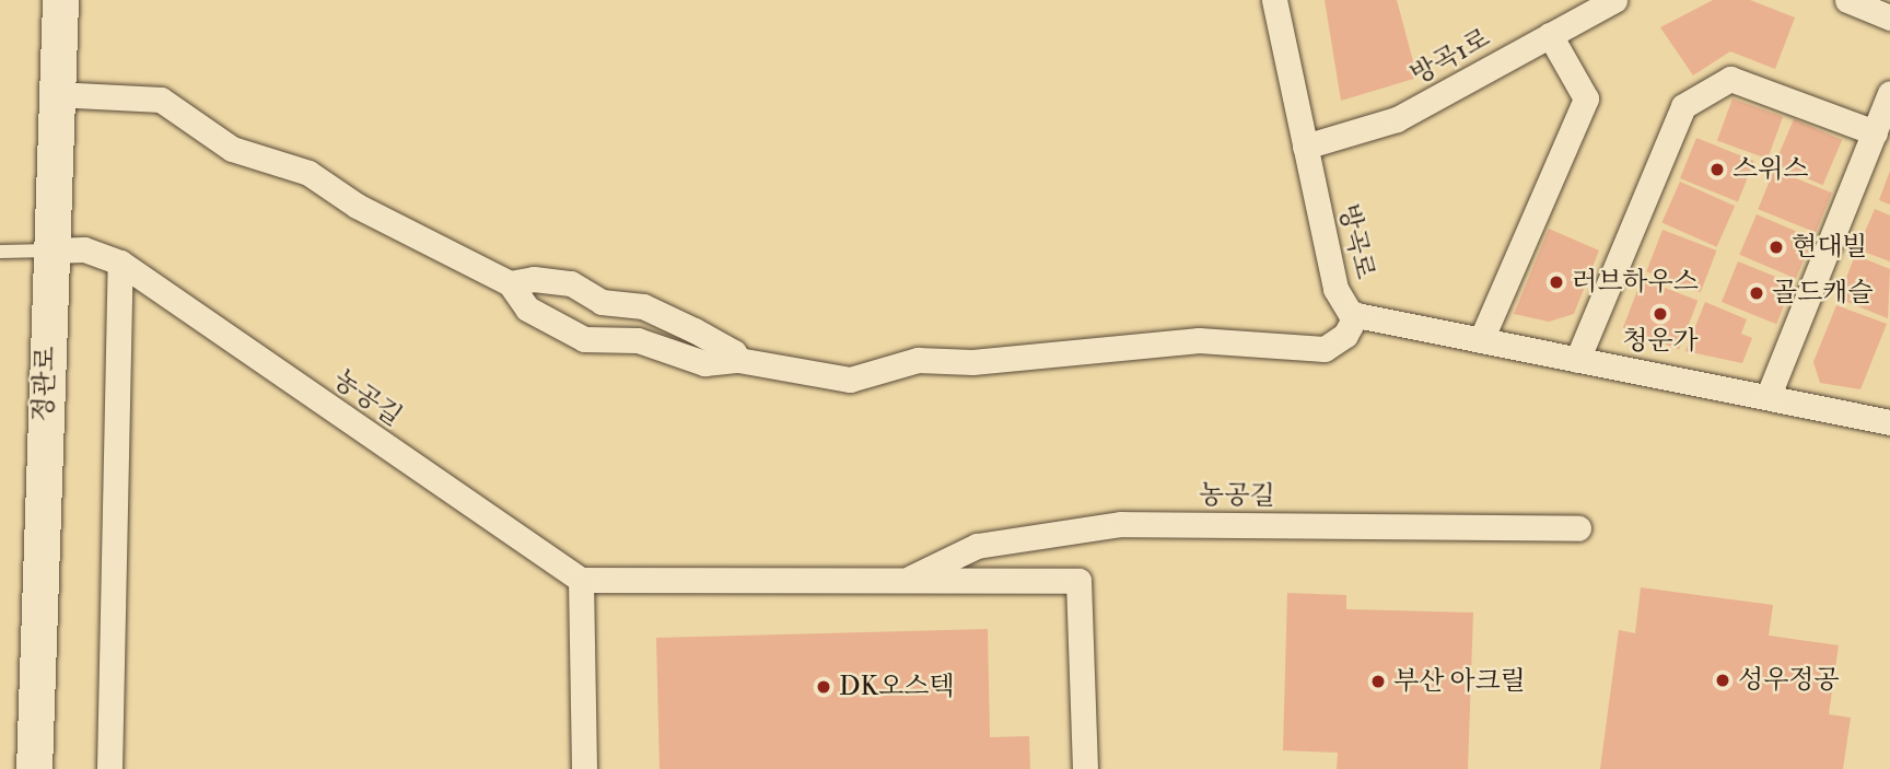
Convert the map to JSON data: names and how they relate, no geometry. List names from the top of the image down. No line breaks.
{"streets":{"street":["방곡1로","방곡로","정관로","농공길"]},"crossings":[["방곡1로","방곡로"],["정관로","농공길"]],"places":["스위스","현대빌","러브하우스","골드캐슬","청운가","성우정공","부산 아크릴","DK오스텍"]}
